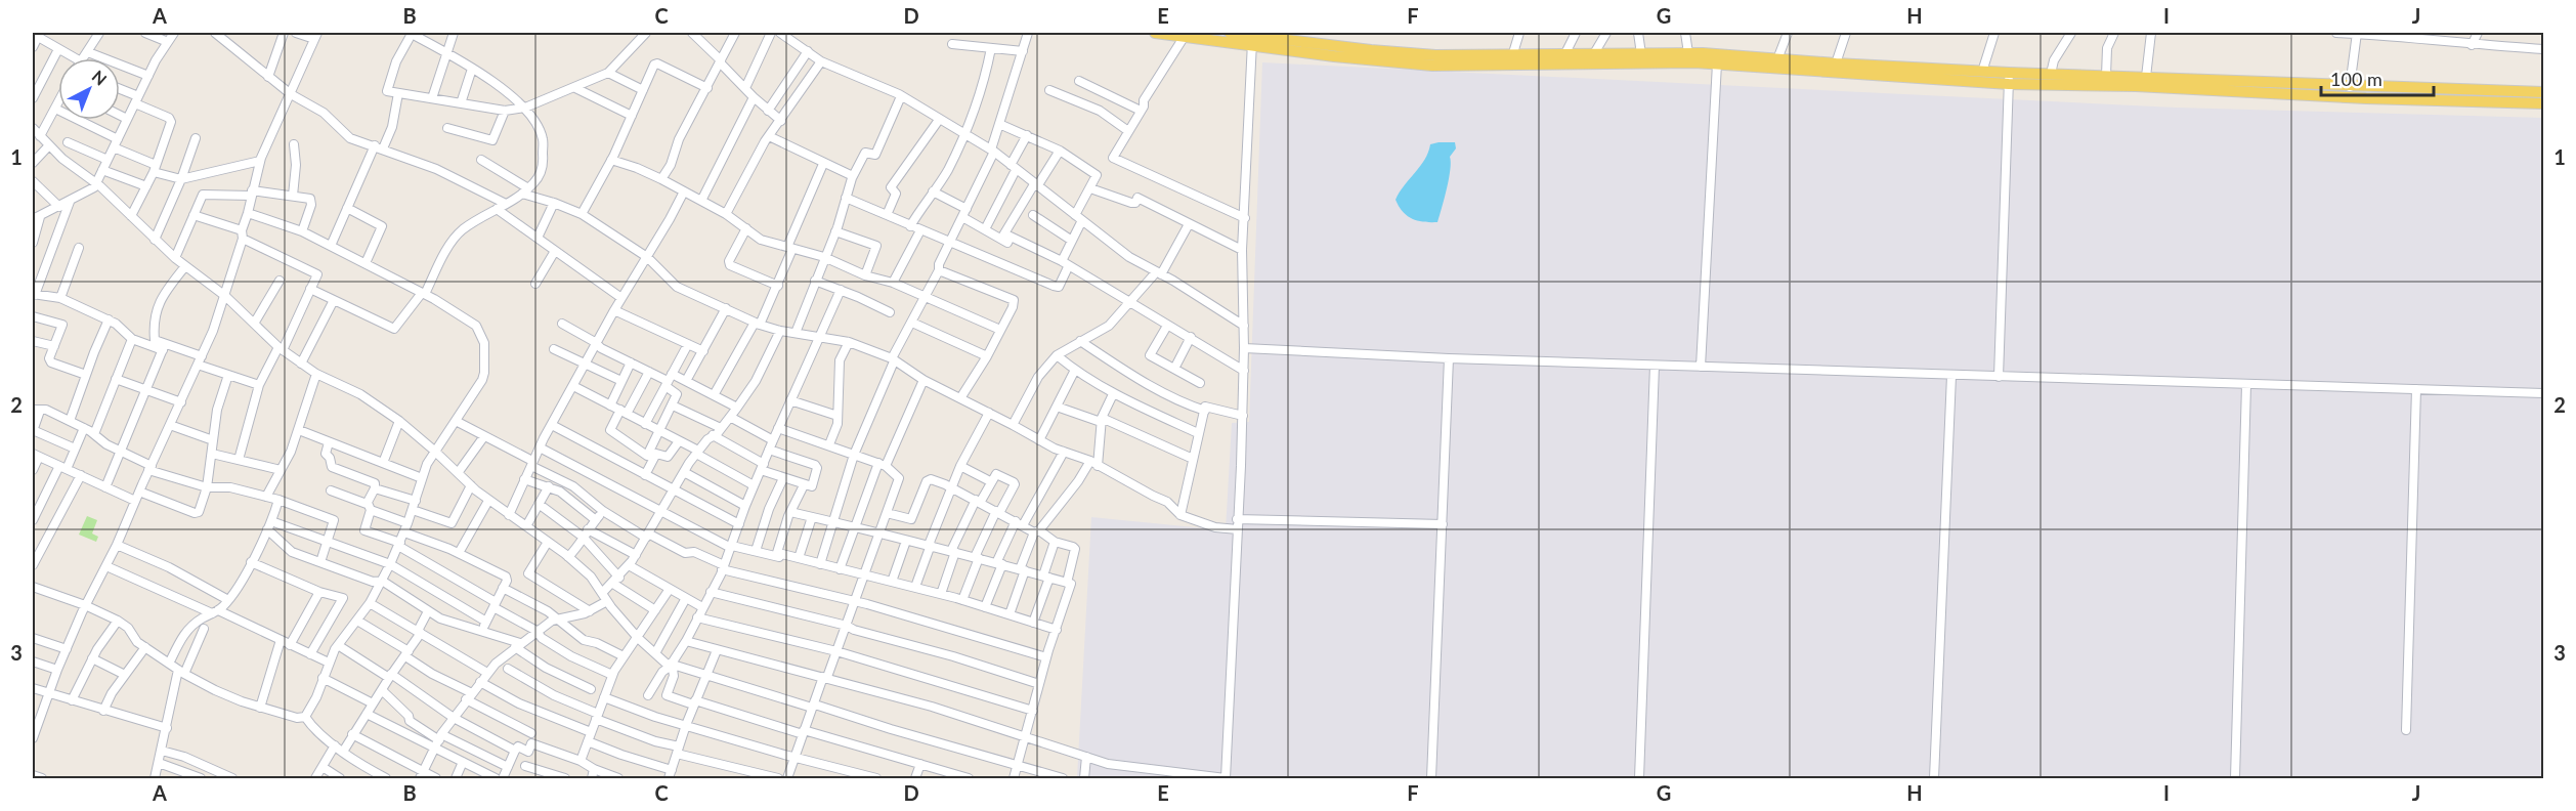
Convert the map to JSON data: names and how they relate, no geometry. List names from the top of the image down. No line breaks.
{"scale_bar":"100 m","north":"top right","grid":{"columns":["A","B","C","D","E","F","G","H","I","J"],"rows":["1","2","3"]}}
